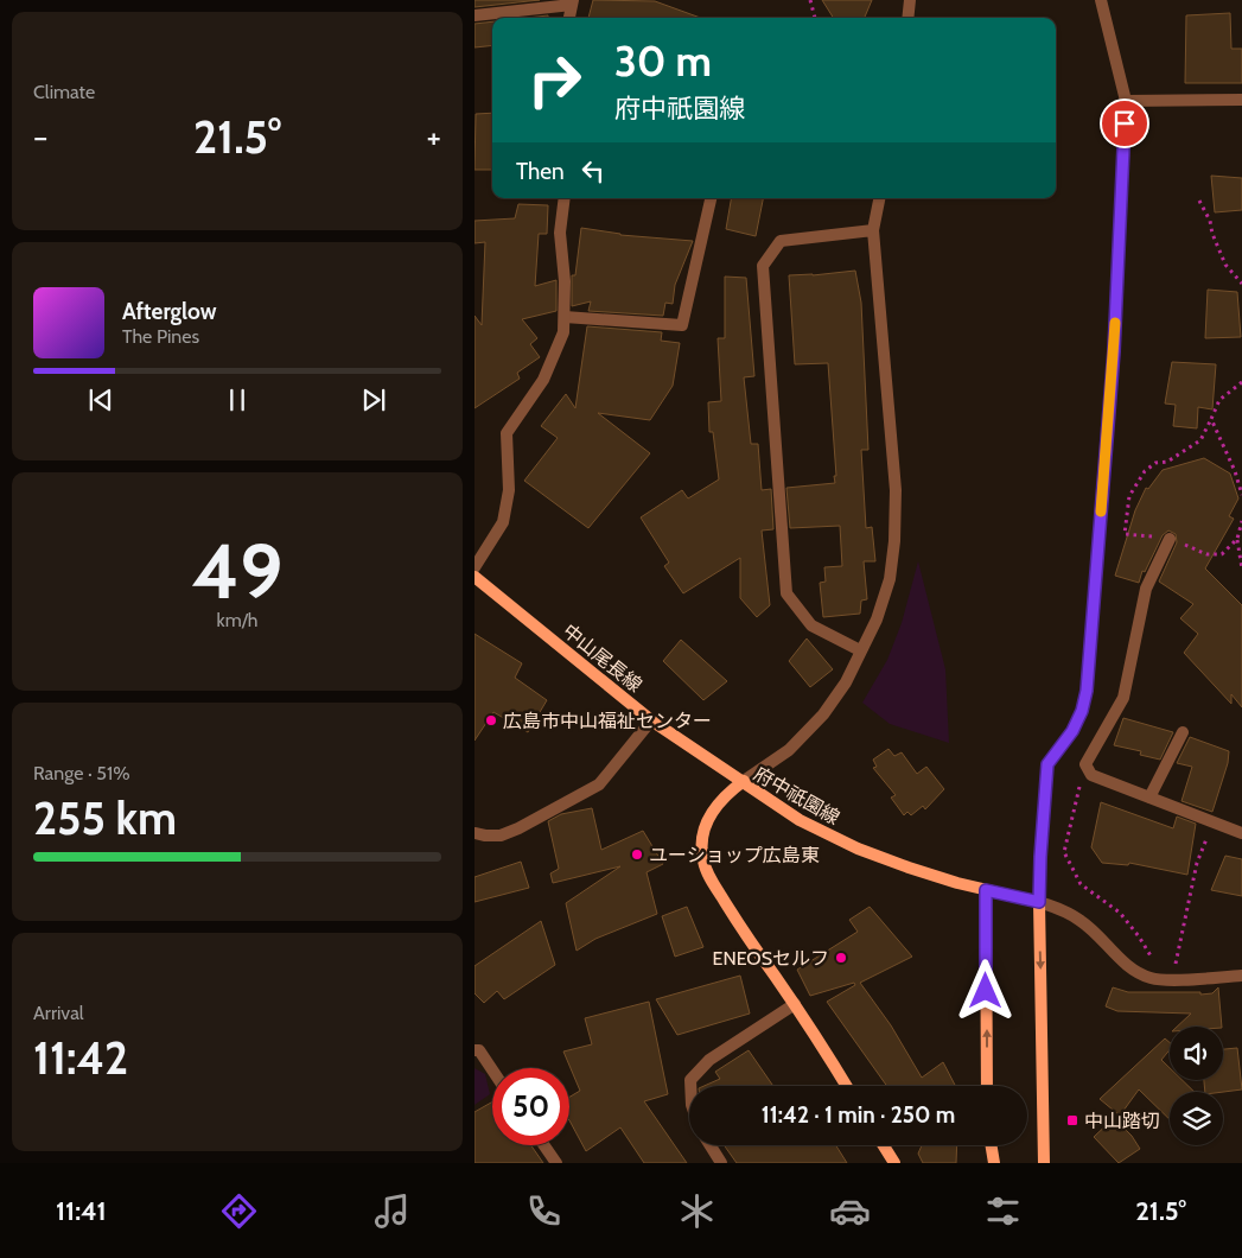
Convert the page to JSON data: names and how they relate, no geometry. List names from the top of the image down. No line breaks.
{"streets":{"main road":["中山尾長線","府中祇園線"]},"crossings":[["中山尾長線","府中祇園線"]],"places":{"other":["広島市中山福祉センター","ユーショップ広島東","ENEOSセルフ"],"transit":["中山踏切"]},"page":{"tile":["Climate",["49","km/h"],["Range · 51%","255 km"],["Arrival","11:42"]],"turn":["30 m","府中祇園線"],"heat":["−","21.5°","+"],"then":"Then","song":["Afterglow","The Pines"],"limit":"50","trip":"11:42 · 1 min · 250 m","tabs":["11:41","21.5°"]}}
